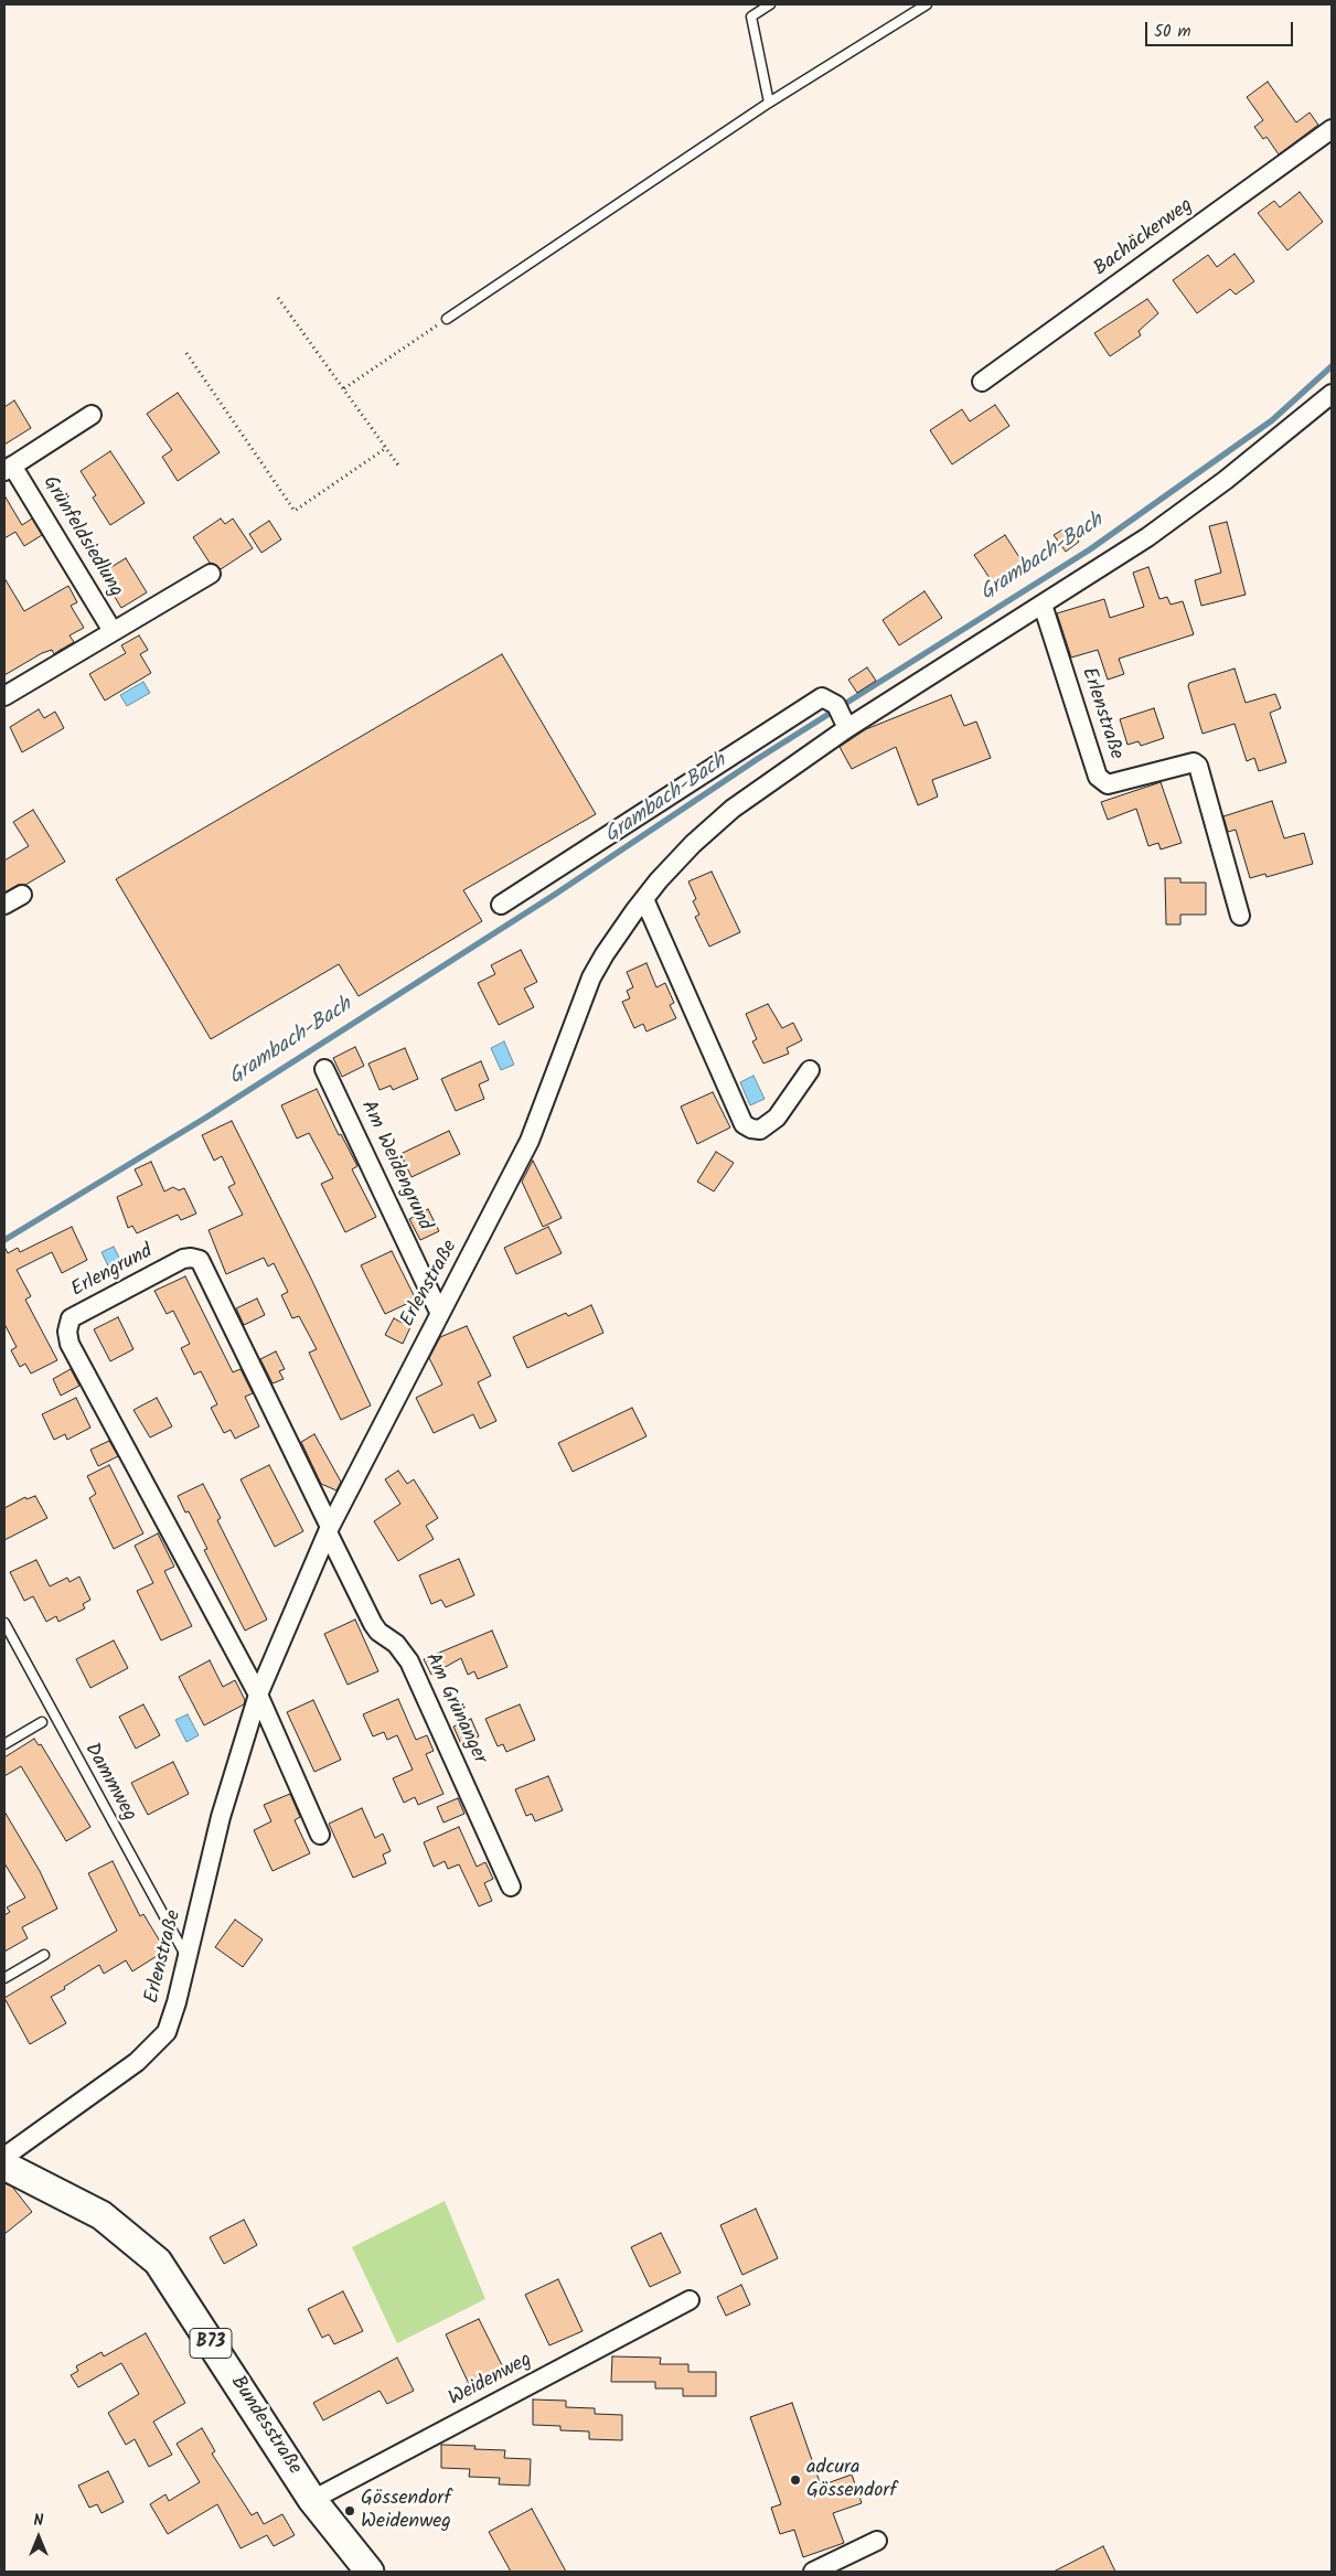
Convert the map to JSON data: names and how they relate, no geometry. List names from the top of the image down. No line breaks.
{"streets":{"main road":["B73","Bundesstraße"],"street":["Bachäckerweg","Grünfeldsiedlung","Erlenstraße","Am Weidengrund","Erlengrund","Am Grünanger","Weidenweg"],"lane":["Dammweg"]},"crossings":[["Erlenstraße","Am Weidengrund"],["Erlenstraße","Erlengrund"],["Erlenstraße","Am Grünanger"],["Erlenstraße","Dammweg"],["Erlengrund","Am Grünanger"],["Weidenweg","Bundesstraße"]],"water":["Grambach-Bach"],"places":["adcura Gössendorf","Gössendorf Weidenweg"],"scale_bar":"50 m","north":"top"}
